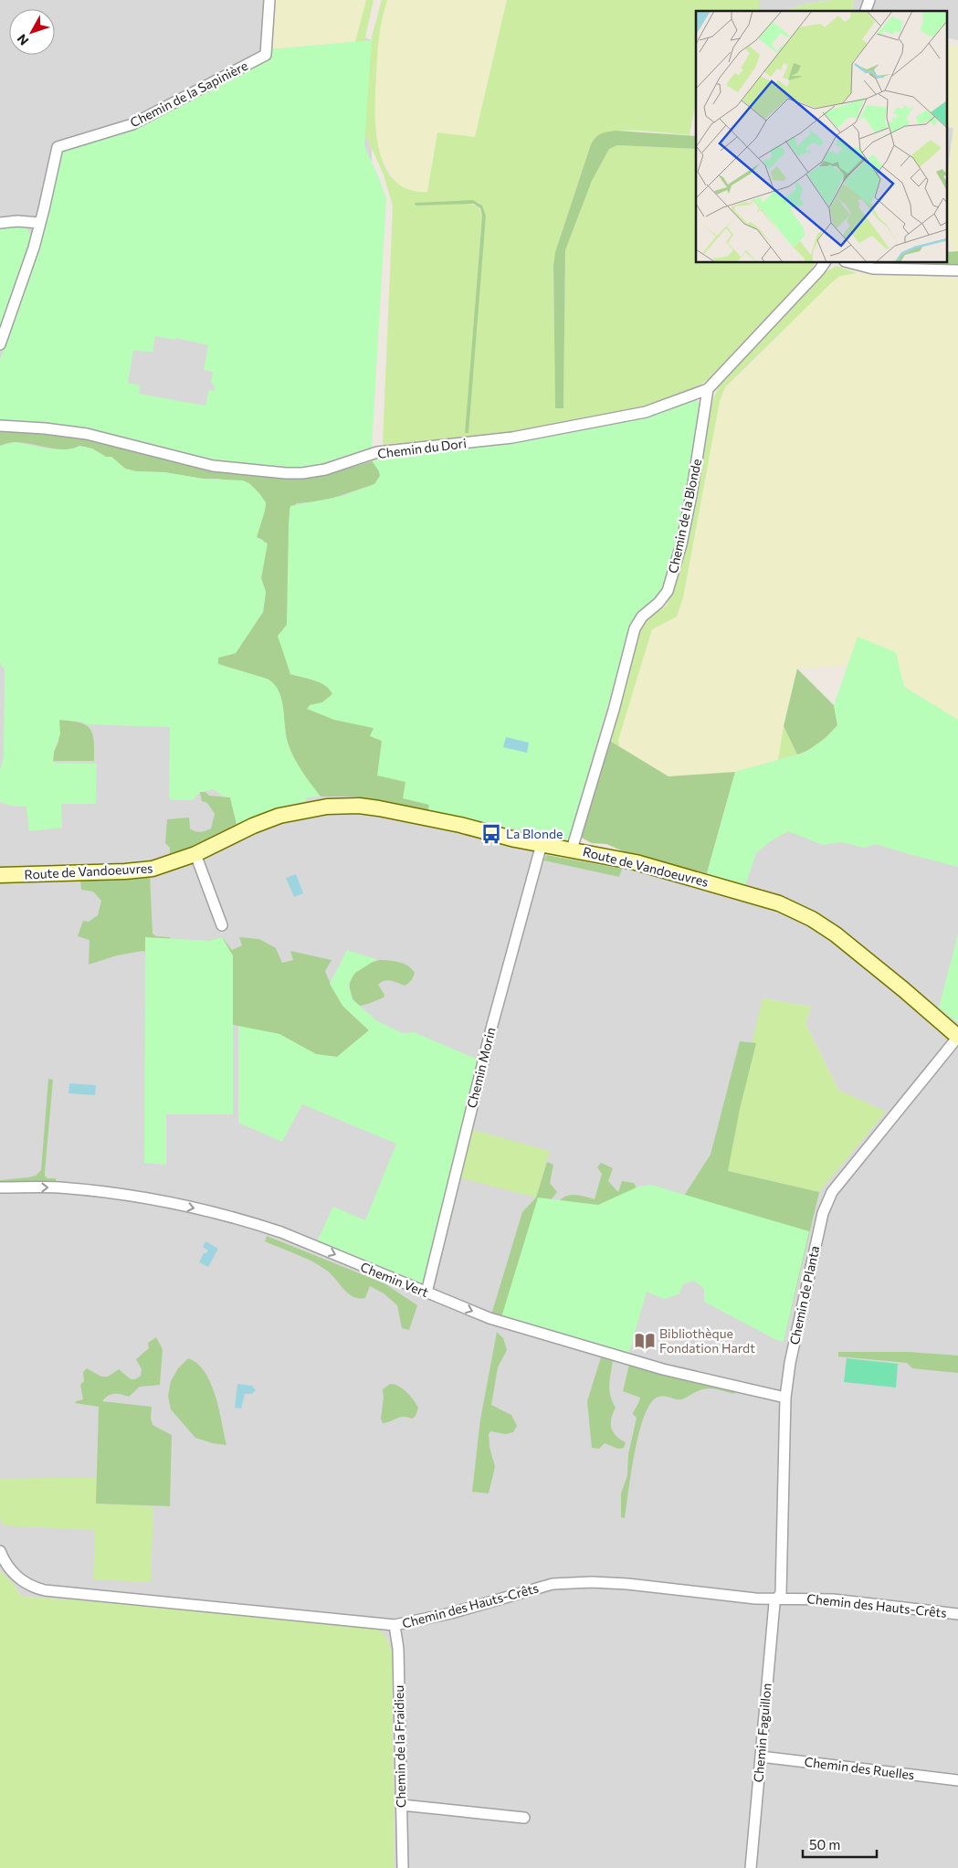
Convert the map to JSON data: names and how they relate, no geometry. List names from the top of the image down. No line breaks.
{"streets":{"main road":["Route de Vandoeuvres"],"street":["Chemin de la Sapinière","Chemin du Dori","Chemin de la Blonde","Chemin Morin","Chemin Vert","Chemin de Planta","Chemin des Hauts-Crêts","Chemin Faguillon","Chemin de la Fraidieu","Chemin des Ruelles"]},"crossings":[["Chemin du Dori","Chemin de la Blonde"],["Chemin de la Blonde","Route de Vandoeuvres"],["Route de Vandoeuvres","Chemin Morin"],["Route de Vandoeuvres","Chemin de Planta"],["Chemin Morin","Chemin Vert"],["Chemin Vert","Chemin de Planta"],["Chemin de Planta","Chemin des Hauts-Crêts"],["Chemin de Planta","Chemin Faguillon"],["Chemin des Hauts-Crêts","Chemin Faguillon"],["Chemin des Hauts-Crêts","Chemin de la Fraidieu"],["Chemin Faguillon","Chemin des Ruelles"]],"one_way":["Chemin Vert"],"places":{"bus stop":["La Blonde"],"library":["Bibliothèque Fondation Hardt"]},"scale_bar":"50 m","north":"bottom left"}
